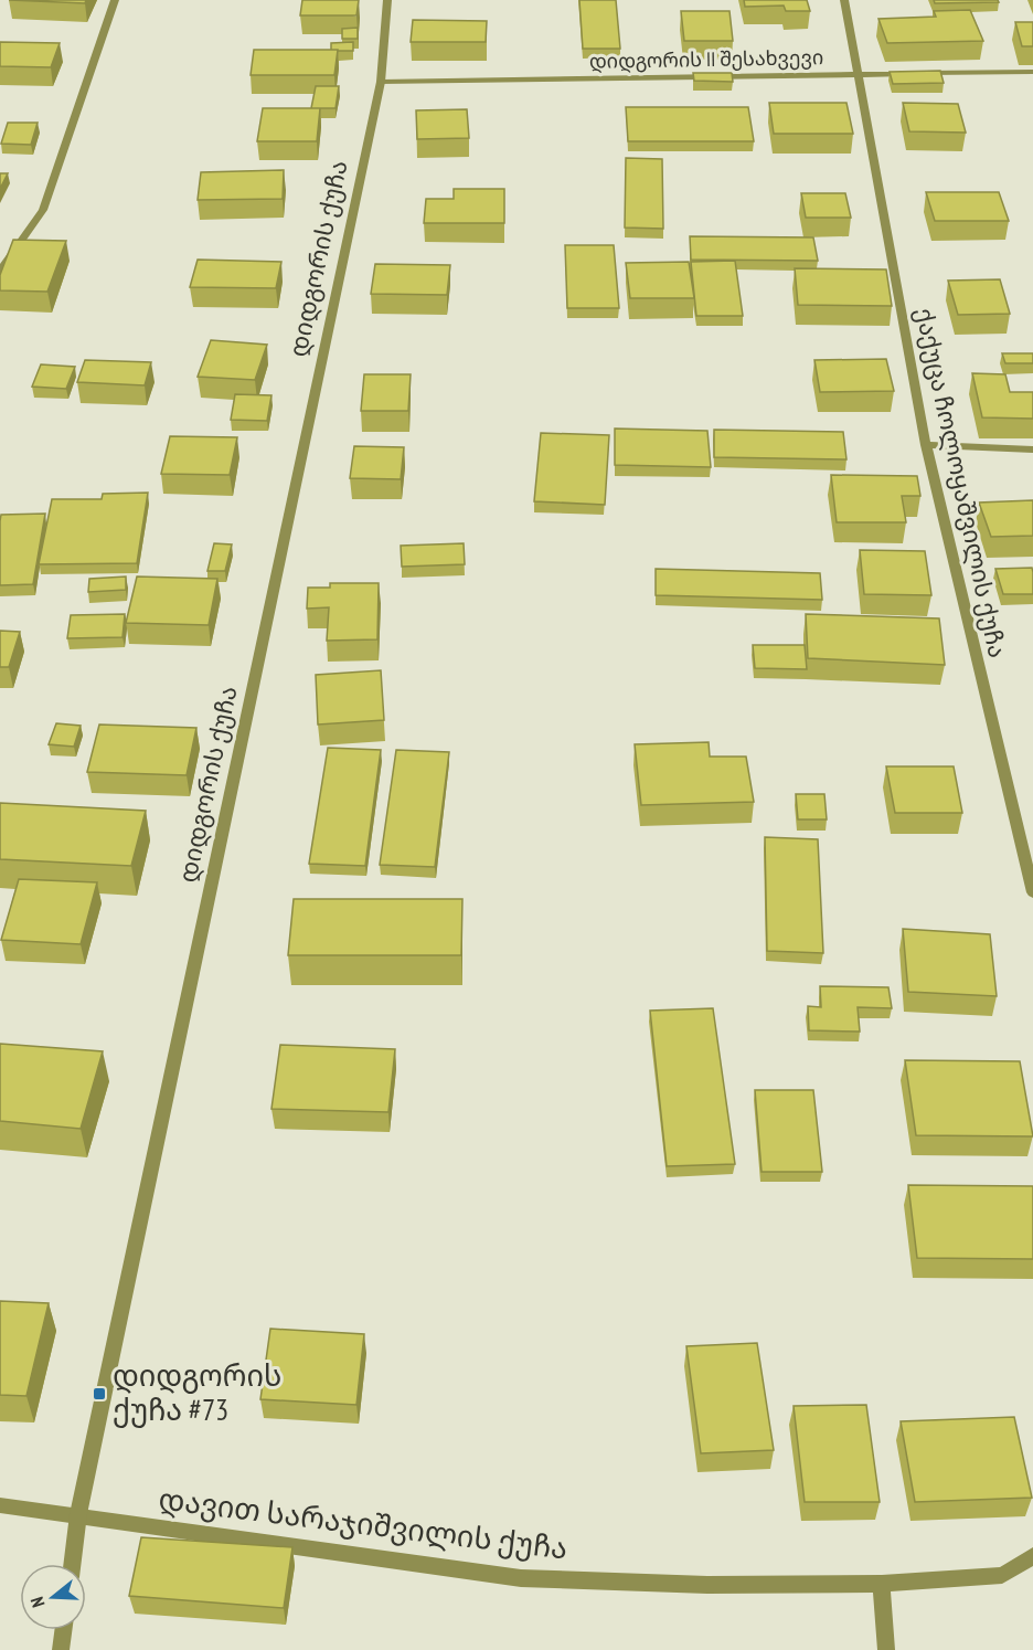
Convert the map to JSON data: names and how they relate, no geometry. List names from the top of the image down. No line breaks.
{"streets":{"street":["დიდგორის II შესახვევი","დიდგორის ქუჩა","ქაქუცა ჩოლოყაშვილის ქუჩა","დავით სარაჯიშვილის ქუჩა"]},"crossings":[["დიდგორის II შესახვევი","დიდგორის ქუჩა"],["დიდგორის II შესახვევი","ქაქუცა ჩოლოყაშვილის ქუჩა"],["დიდგორის ქუჩა","დავით სარაჯიშვილის ქუჩა"]],"places":{"transit":["დიდგორის ქუჩა #73"]},"north":"left"}
